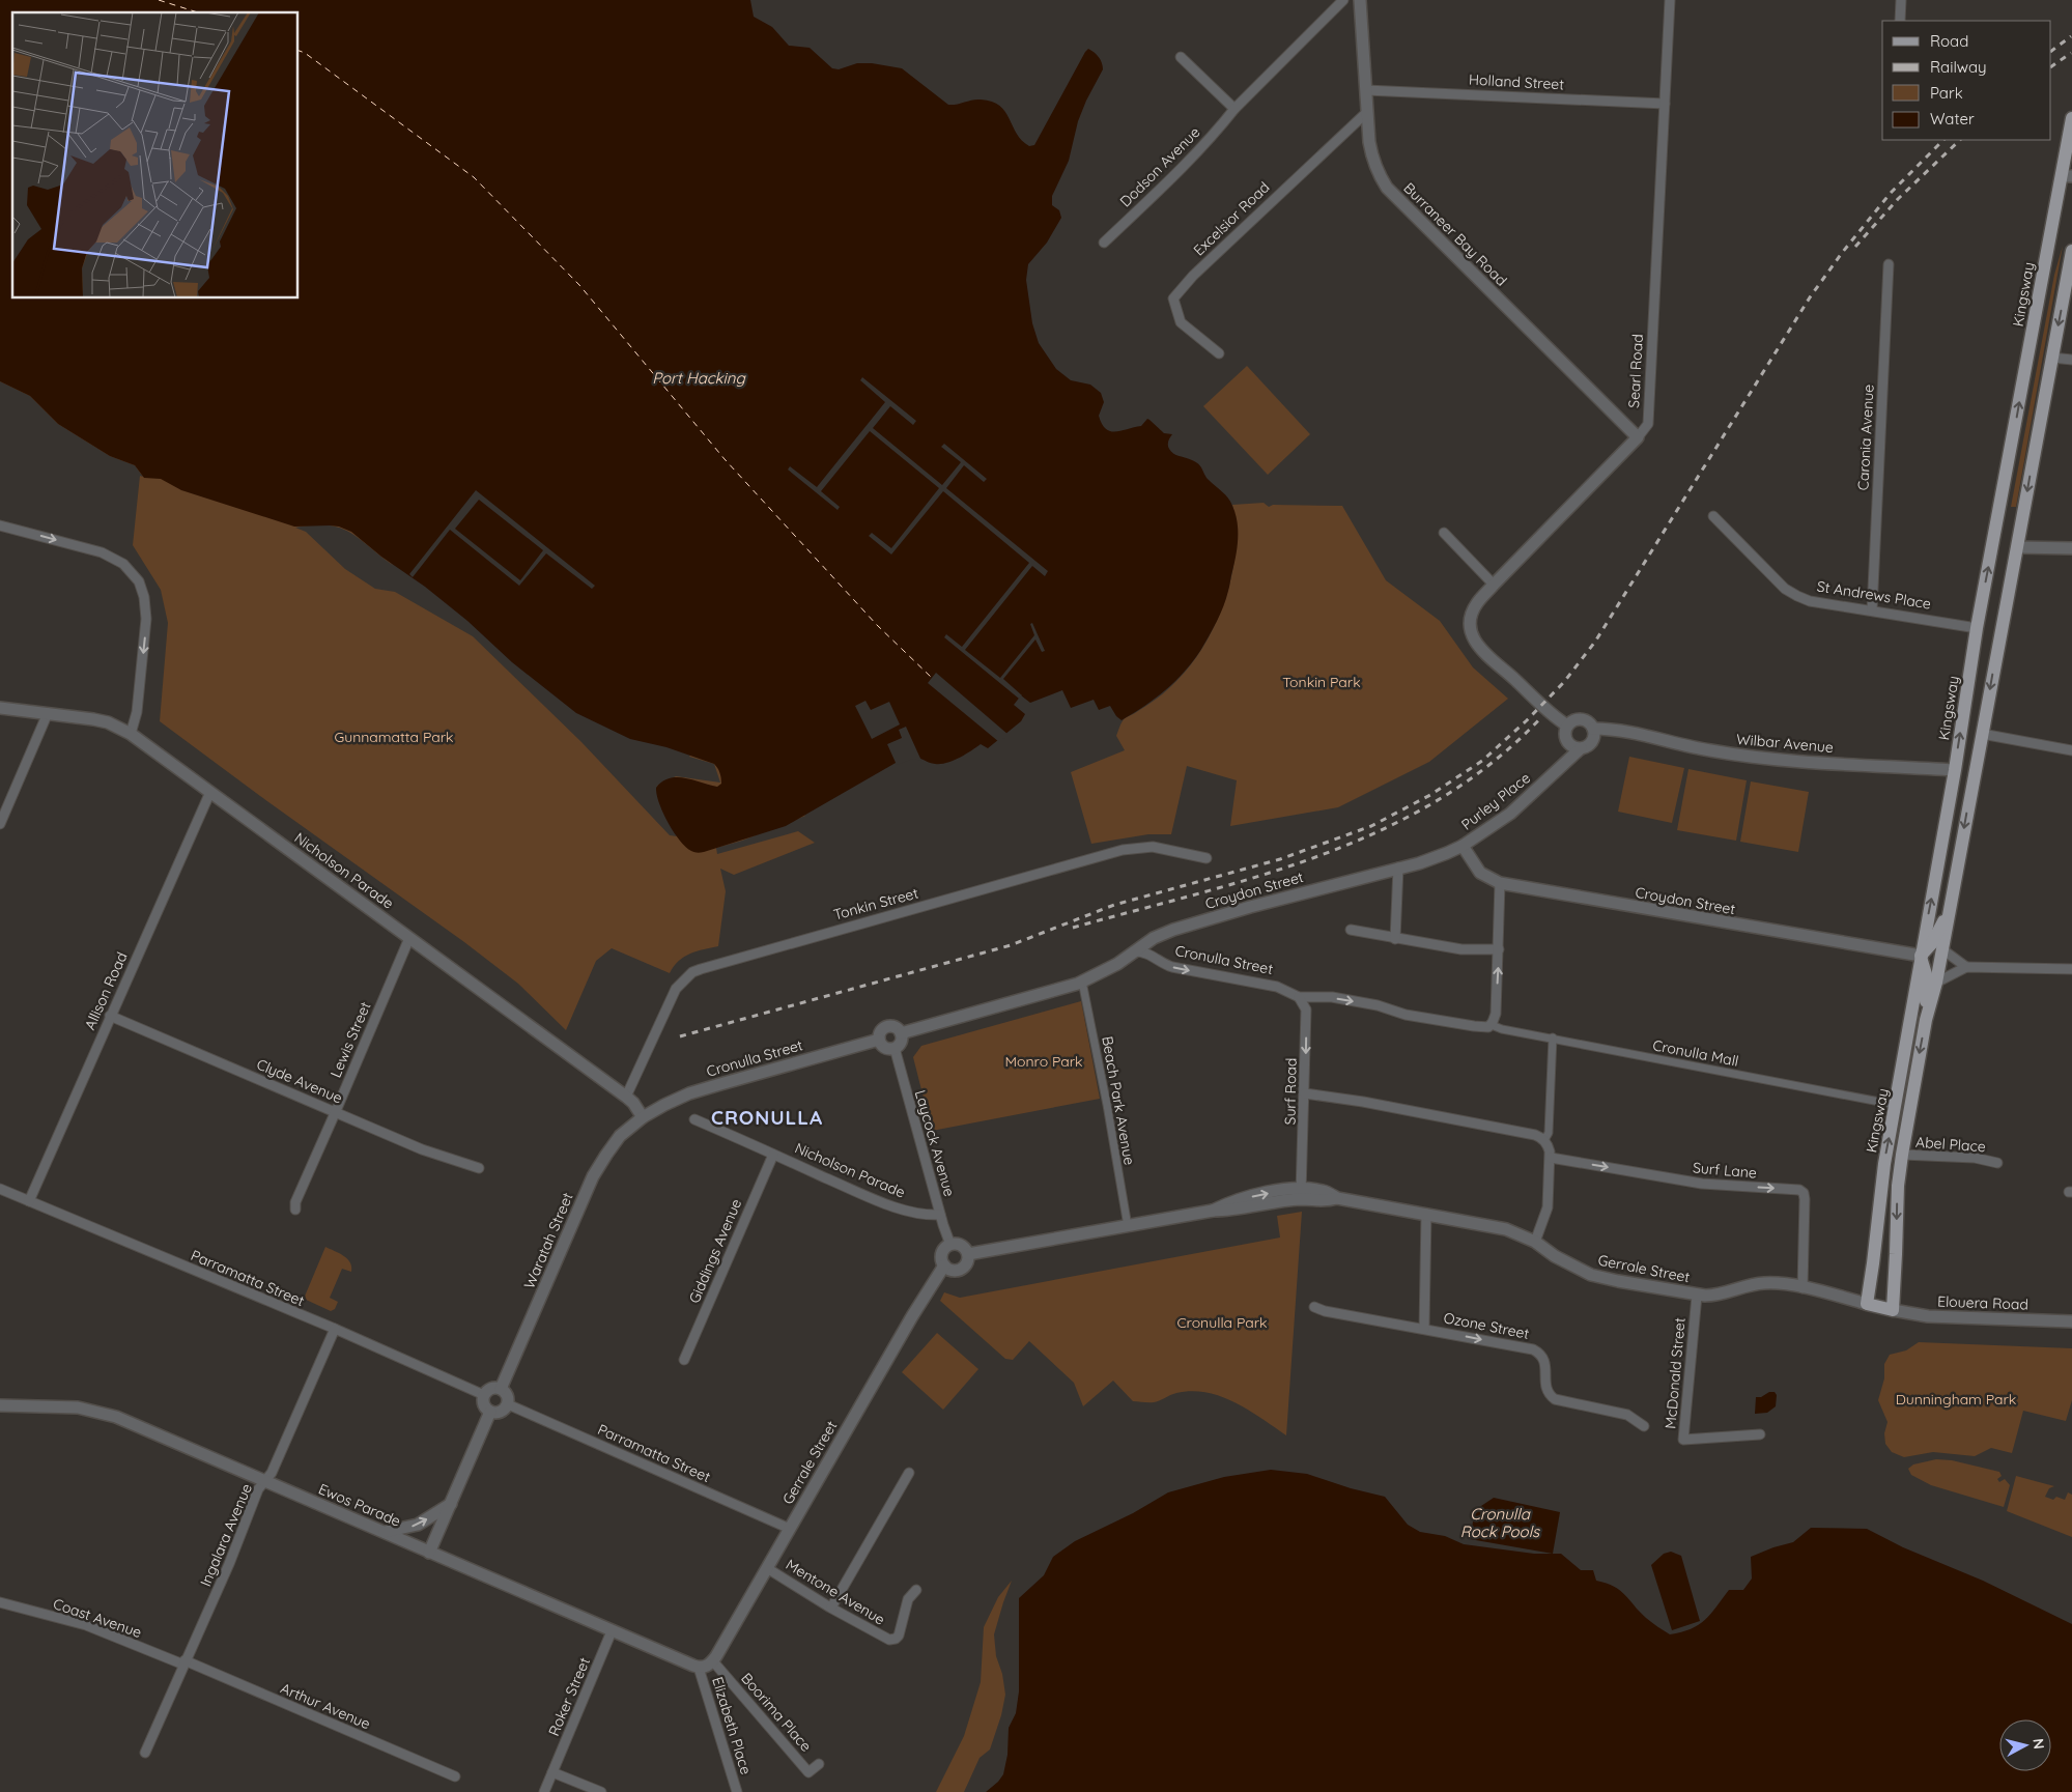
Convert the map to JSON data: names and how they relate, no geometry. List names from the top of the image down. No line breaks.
{"streets":{"main road":["Kingsway","St Andrews Place","Wilbar Avenue","Gerrale Street"],"street":["Holland Street","Dodson Avenue","Excelsior Road","Burraneer Bay Road","Searl Road","Caronia Avenue","Purley Place","Nicholson Parade","Croydon Street","Tonkin Street","Cronulla Street","Allison Road","Lewis Street","Cronulla Mall","Clyde Avenue","Surf Road","Beach Park Avenue","Laycock Avenue","Abel Place","Surf Lane","Waratah Street","Giddings Avenue","Parramatta Street","Elouera Road","Ozone Street","McDonald Street","Ewos Parade","Ingalara Avenue","Mentone Avenue","Coast Avenue","Roker Street","Arthur Avenue","Boorima Place","Elizabeth Place"]},"crossings":[["Holland Street","Burraneer Bay Road"],["Holland Street","Searl Road"],["Excelsior Road","Burraneer Bay Road"],["Burraneer Bay Road","Searl Road"],["Kingsway","St Andrews Place"],["Kingsway","Wilbar Avenue"],["Kingsway","Croydon Street"],["Kingsway","Cronulla Mall"],["Kingsway","Abel Place"],["Kingsway","Gerrale Street"],["Kingsway","Elouera Road"],["Searl Road","Wilbar Avenue"],["Searl Road","Purley Place"],["Caronia Avenue","St Andrews Place"],["Wilbar Avenue","Purley Place"],["Purley Place","Croydon Street"],["Nicholson Parade","Tonkin Street"],["Nicholson Parade","Cronulla Street"],["Nicholson Parade","Allison Road"],["Nicholson Parade","Lewis Street"],["Nicholson Parade","Laycock Avenue"],["Nicholson Parade","Waratah Street"],["Nicholson Parade","Giddings Avenue"],["Croydon Street","Cronulla Street"],["Cronulla Street","Cronulla Mall"],["Cronulla Street","Surf Road"],["Cronulla Street","Laycock Avenue"],["Cronulla Street","Waratah Street"],["Allison Road","Clyde Avenue"],["Allison Road","Parramatta Street"],["Lewis Street","Clyde Avenue"],["Surf Road","Gerrale Street"],["Beach Park Avenue","Gerrale Street"],["Laycock Avenue","Gerrale Street"],["Surf Lane","Gerrale Street"],["Waratah Street","Parramatta Street"],["Gerrale Street","Parramatta Street"],["Gerrale Street","Elouera Road"],["Gerrale Street","McDonald Street"],["Gerrale Street","Mentone Avenue"],["Gerrale Street","Boorima Place"],["Parramatta Street","Ingalara Avenue"],["Ewos Parade","Ingalara Avenue"],["Ewos Parade","Roker Street"],["Ewos Parade","Elizabeth Place"],["Ingalara Avenue","Coast Avenue"],["Ingalara Avenue","Arthur Avenue"],["Coast Avenue","Arthur Avenue"]],"one_way":["Surf Road","Surf Lane","Ozone Street"],"districts":["CRONULLA"],"water":["Port Hacking","Cronulla Rock Pools"],"parks":["Tonkin Park","Gunnamatta Park","Monro Park","Cronulla Park","Dunningham Park"],"legend":["Road","Railway","Park","Water"],"north":"right"}
